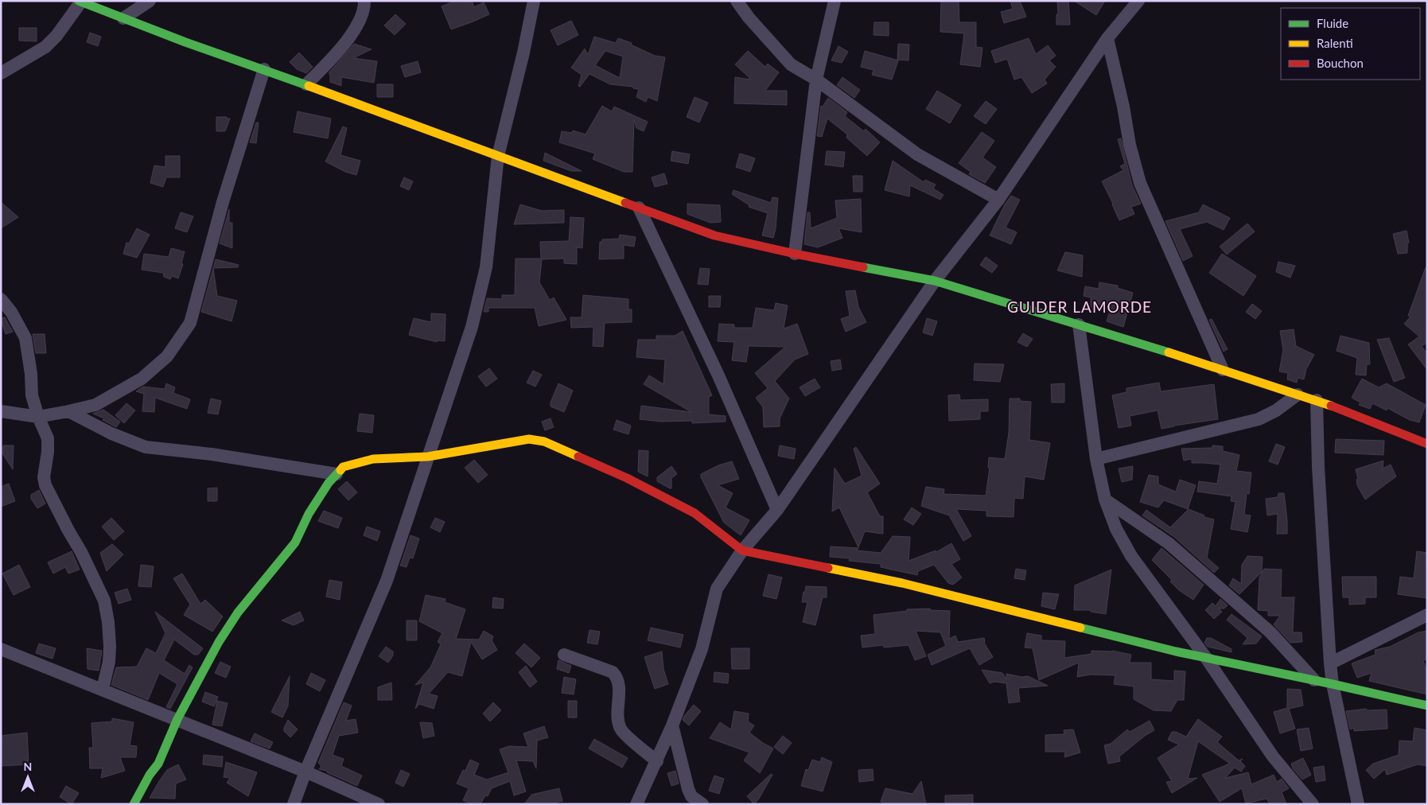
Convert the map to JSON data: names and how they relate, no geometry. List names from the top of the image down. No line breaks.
{"districts":["GUIDER LAMORDE"],"legend":["Fluide","Ralenti","Bouchon"],"north":"top"}
